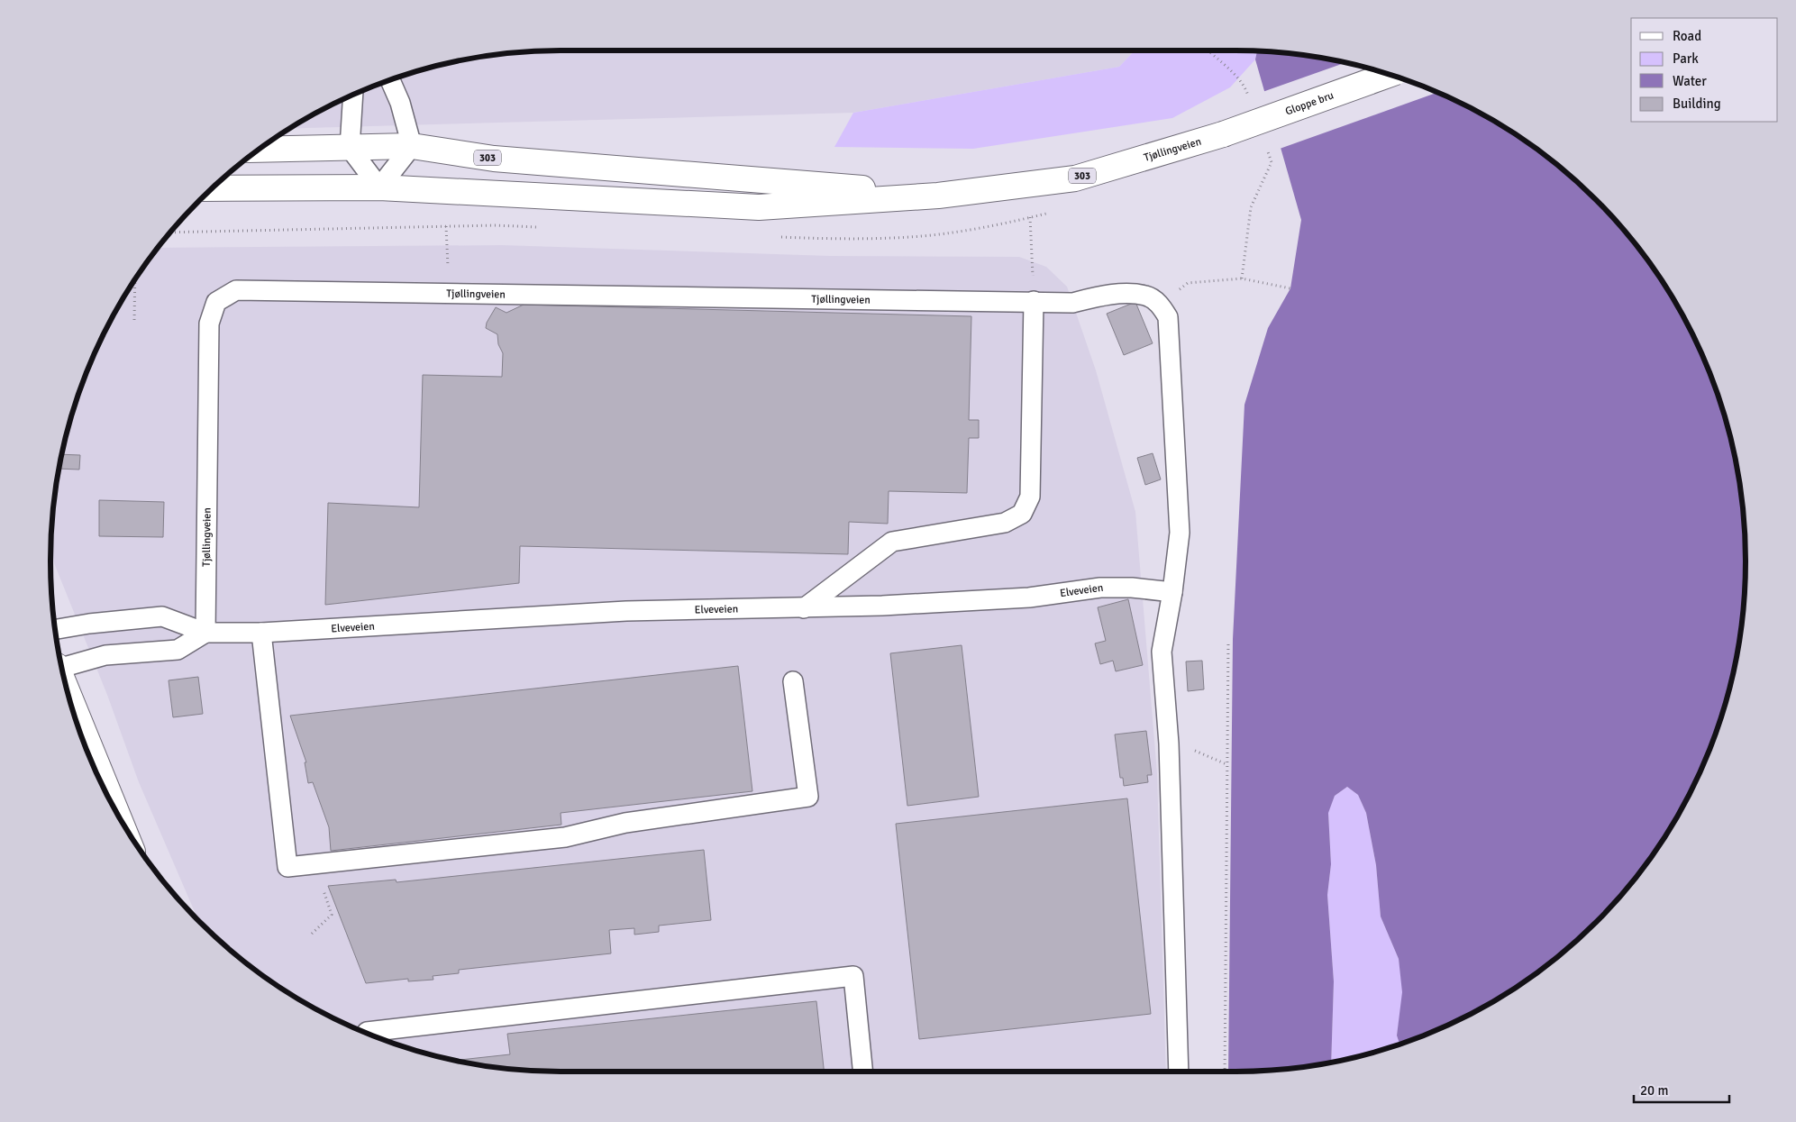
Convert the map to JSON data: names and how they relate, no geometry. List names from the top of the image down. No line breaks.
{"streets":{"main road":["Gloppe bru","Tjøllingveien","303"],"lane":["Elveveien"]},"crossings":[["Gloppe bru","Tjøllingveien"],["Tjøllingveien","Elveveien"]],"legend":["Road","Park","Water","Building"],"scale_bar":"20 m"}
